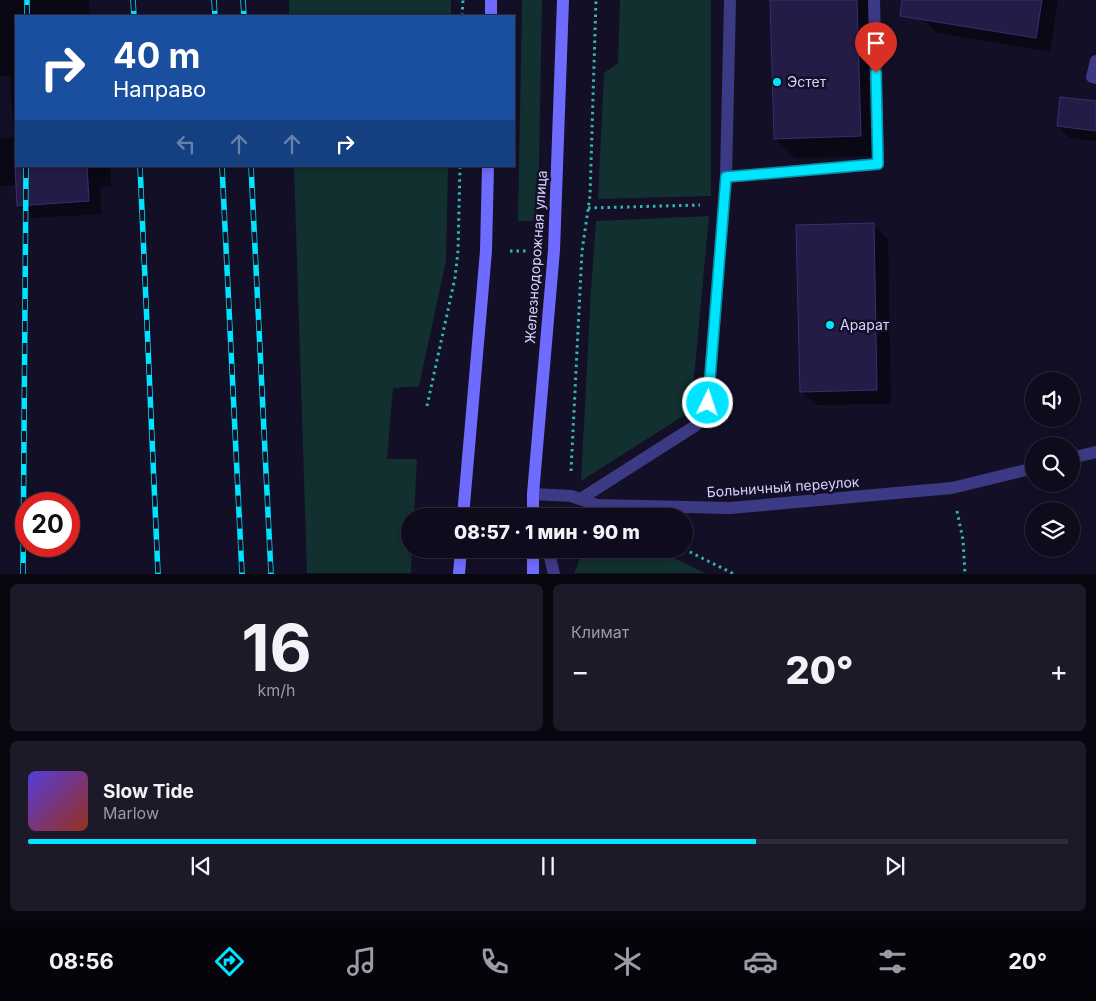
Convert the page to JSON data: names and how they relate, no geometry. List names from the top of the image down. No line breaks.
{"streets":{"main road":["Железнодорожная улица"],"street":["Больничный переулок"]},"crossings":[["Железнодорожная улица","Больничный переулок"]],"places":["Эстет","Арарат"],"page":{"turn":["40 m","Направо"],"limit":"20","trip":"08:57 · 1 мин · 90 m","tile":[["16","km/h"],"Климат"],"heat":["−","20°","+"],"song":["Slow Tide","Marlow"],"tabs":["08:56","20°"]}}
